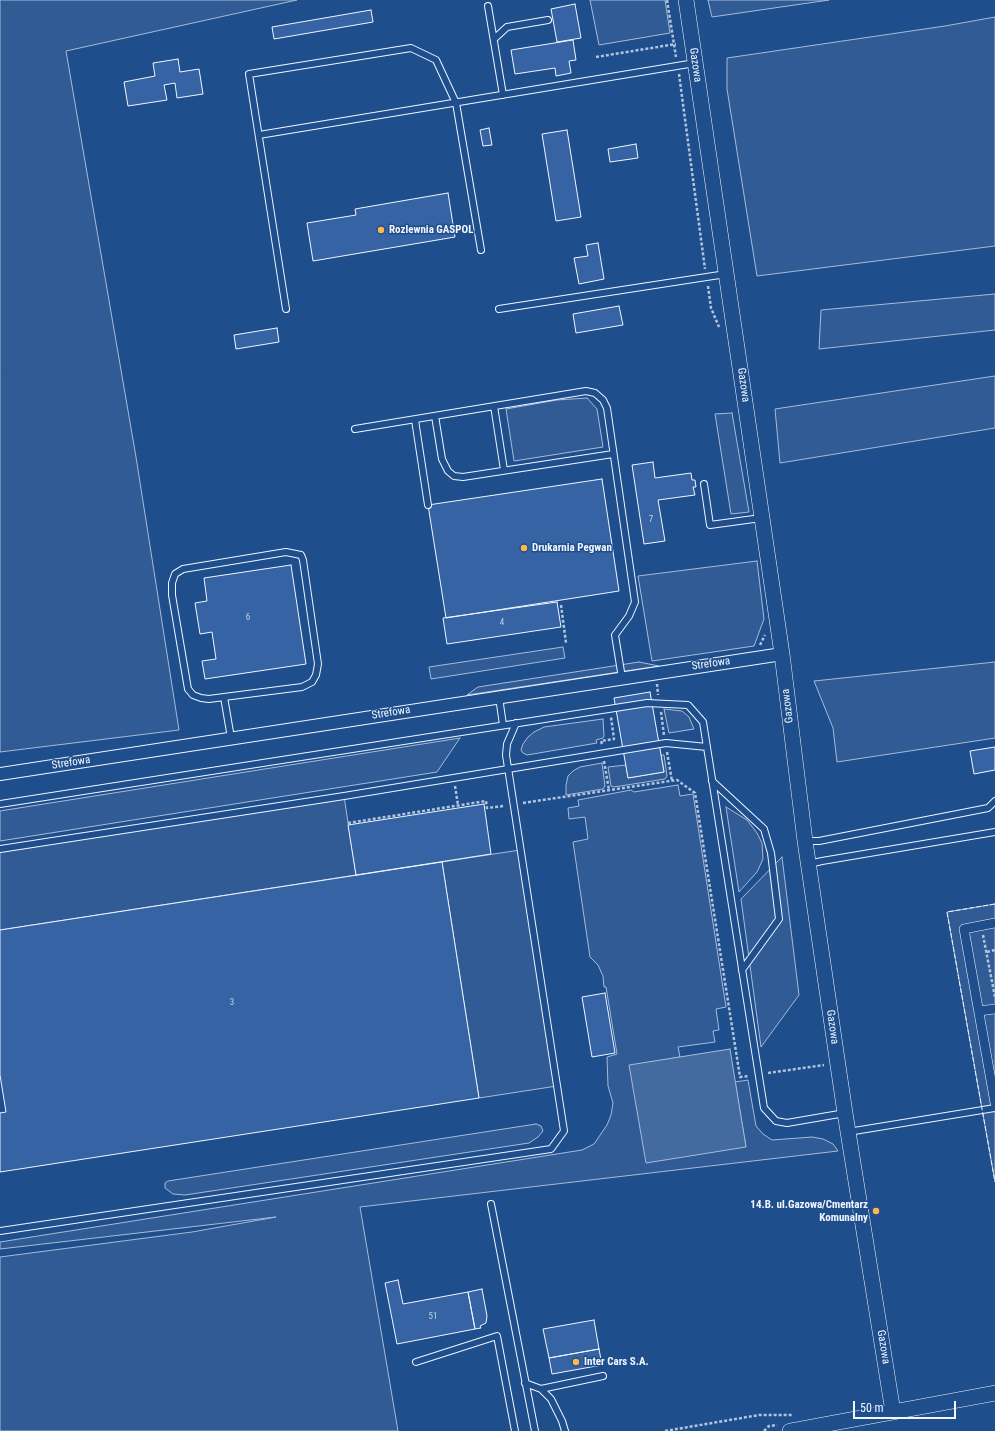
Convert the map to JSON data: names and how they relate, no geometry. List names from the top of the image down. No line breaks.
{"streets":{"street":["Gazowa","Strefowa"]},"crossings":[["Gazowa","Strefowa"]],"places":["Rozlewnia GASPOL","Drukarnia Pegwan","14.B. ul.Gazowa/Cmentarz Komunalny","Inter Cars S.A."],"house_numbers":["7","6","4","3","51"],"scale_bar":"50 m"}
